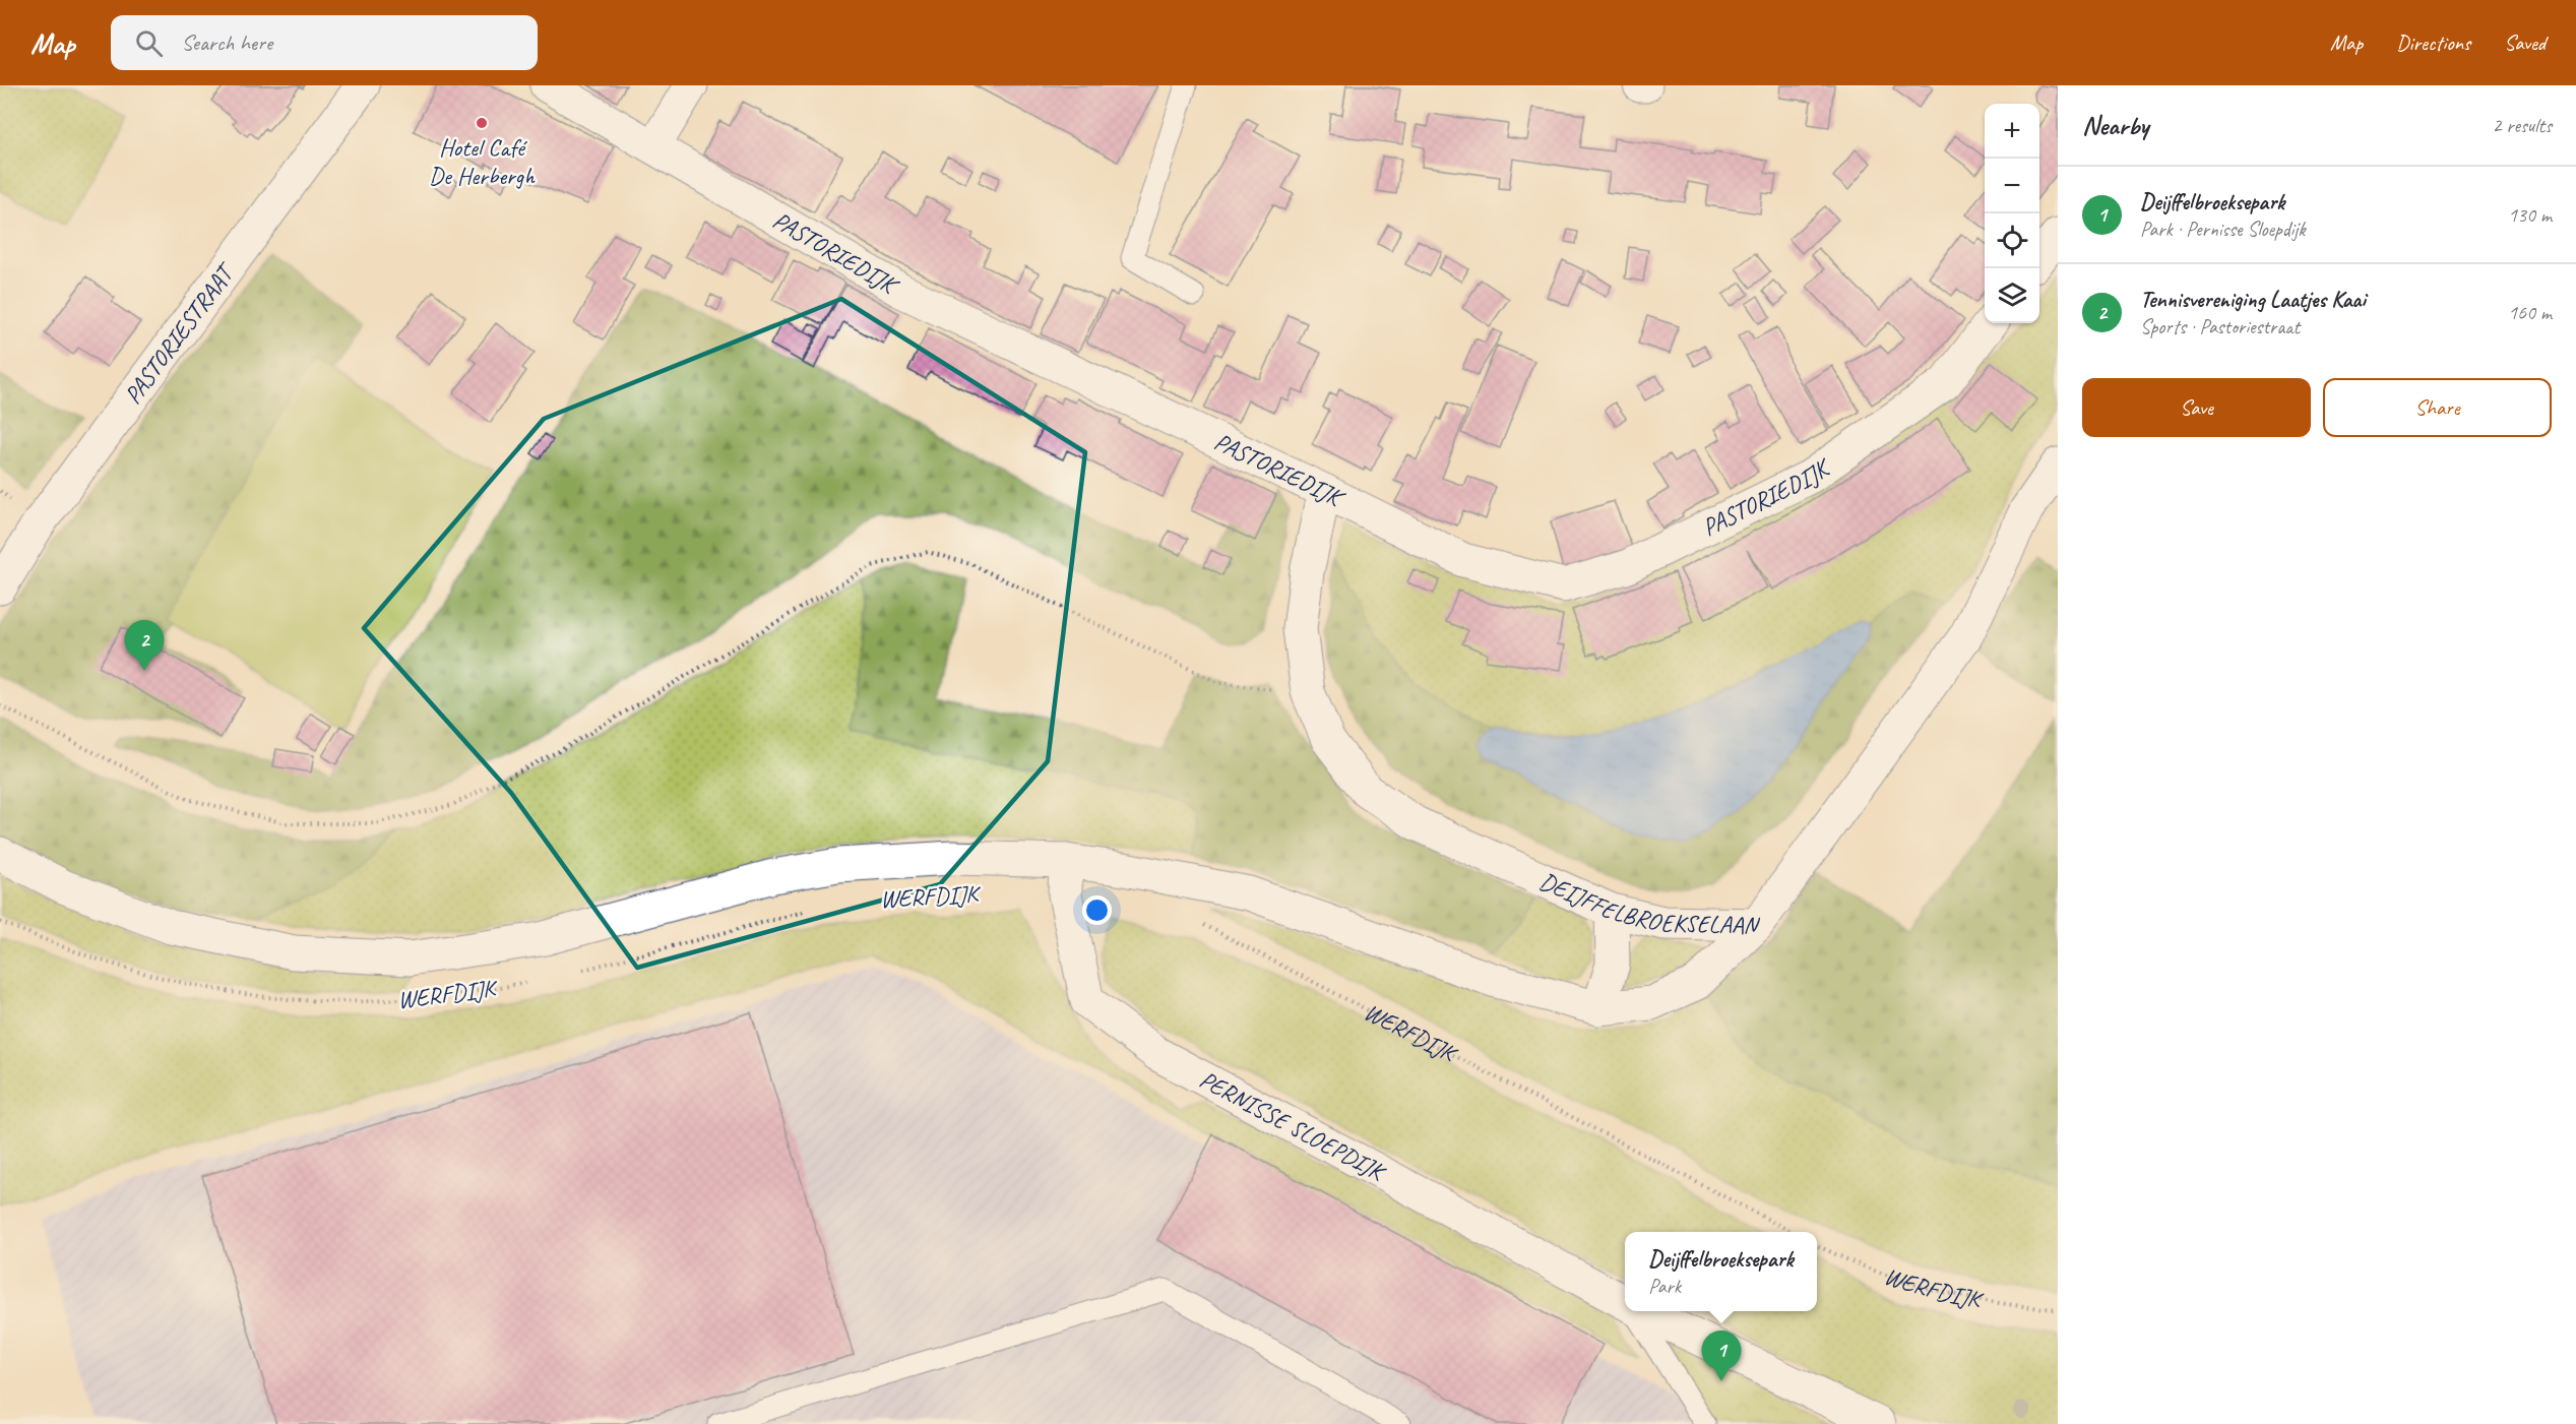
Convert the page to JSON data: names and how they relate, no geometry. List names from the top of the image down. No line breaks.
{"streets":{"street":["PASTORIEDIJK","PASTORIESTRAAT","DEIJFFELBROEKSELAAN","WERFDIJK","PERNISSE SLOEPDIJK"]},"crossings":[["PASTORIEDIJK","DEIJFFELBROEKSELAAN"],["DEIJFFELBROEKSELAAN","WERFDIJK"],["WERFDIJK","PERNISSE SLOEPDIJK"]],"places":["Hotel Café De Herbergh"],"page":{"header":"Map","search":"Search here","nav":["Map","Directions","Saved"],"heading":["Nearby","2 results"],"map_buttons":["+","−"],"list":[{"mark":"1","name":"Deijffelbroeksepark","note":"Park · Pernisse Sloepdijk","value":"130 m"},{"mark":"2","name":"Tennisvereniging Laatjes Kaai","note":"Sports · Pastoriestraat","value":"160 m"}],"buttons":["Save","Share"],"pins":["2","1"],"popup":["Deijffelbroeksepark","Park"]}}
